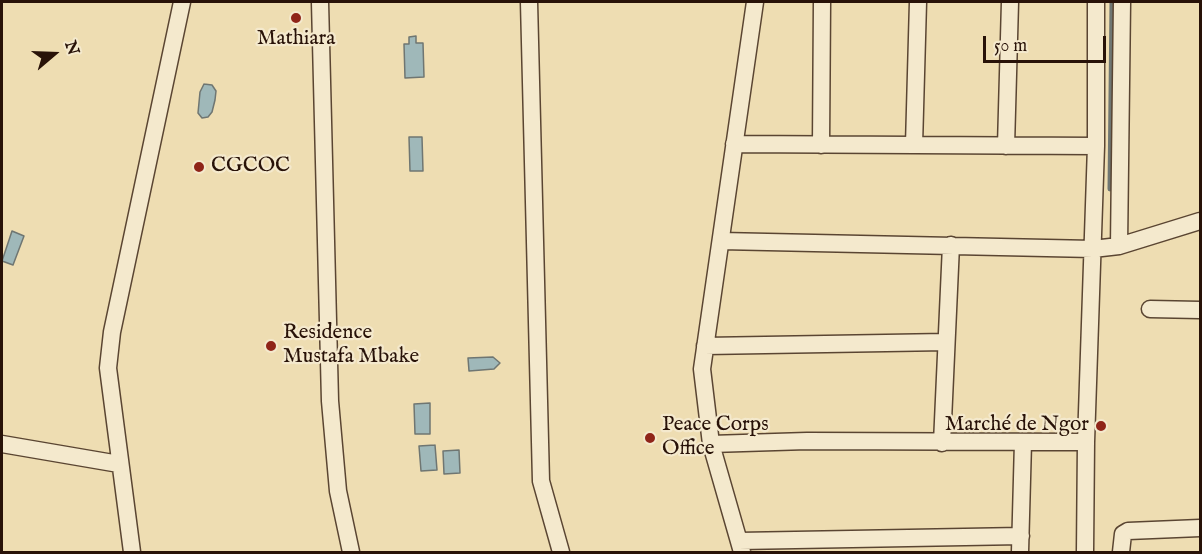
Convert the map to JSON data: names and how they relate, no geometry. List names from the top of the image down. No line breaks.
{"places":["Mathiara","CGCOC","Residence Mustafa Mbake","Marché de Ngor","Peace Corps Office"],"scale_bar":"50 m","north":"right"}
